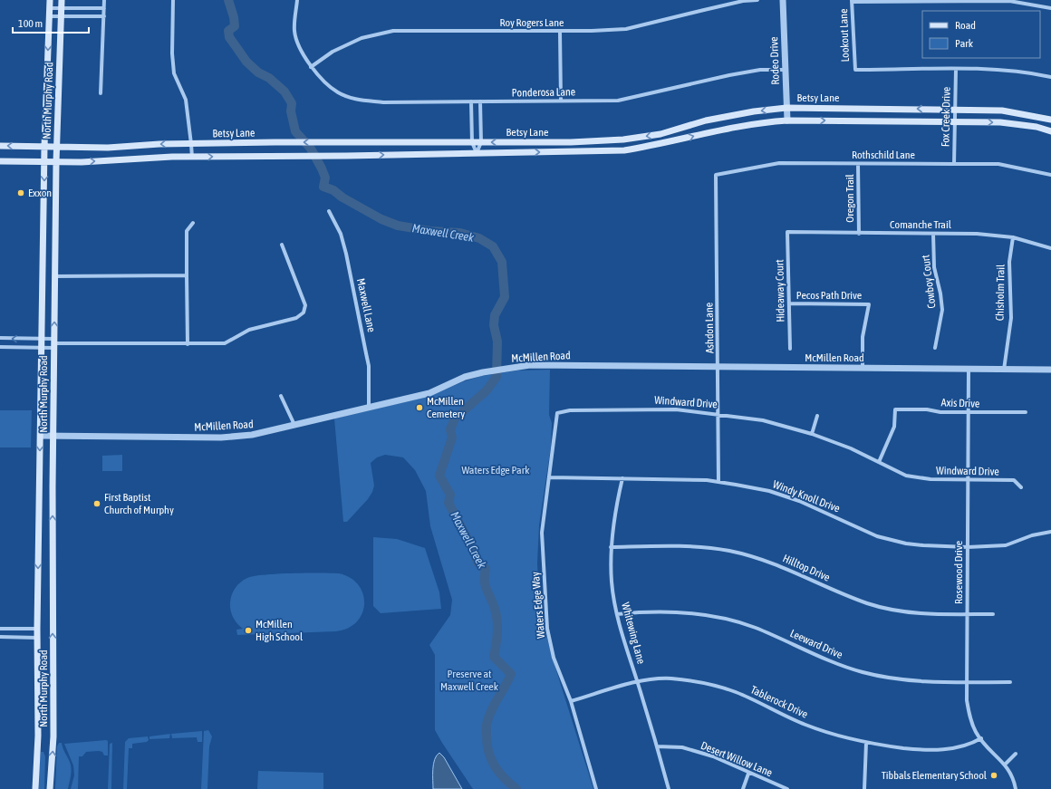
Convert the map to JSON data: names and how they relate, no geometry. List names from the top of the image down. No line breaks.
{"streets":{"main road":["Betsy Lane","North Murphy Road"],"street":["Roy Rogers Lane","Lookout Lane","Rodeo Drive","Ponderosa Lane","Fox Creek Drive","Rothschild Lane","Oregon Trail","Comanche Trail","Cowboy Court","Hideaway Court","Chisholm Trail","Pecos Path Drive","Maxwell Lane","Ashdon Lane","McMillen Road","Windward Drive","Axis Drive","Windy Knoll Drive","Hilltop Drive","Rosewood Drive","Waters Edge Way","Whitewing Lane","Leeward Drive","Tablerock Drive","Desert Willow Lane"]},"crossings":[["Roy Rogers Lane","Ponderosa Lane"],["Lookout Lane","Fox Creek Drive"],["Rodeo Drive","Ponderosa Lane"],["Rodeo Drive","Betsy Lane"],["Betsy Lane","North Murphy Road"],["Betsy Lane","Fox Creek Drive"],["North Murphy Road","McMillen Road"],["Fox Creek Drive","Rothschild Lane"],["Rothschild Lane","Oregon Trail"],["Rothschild Lane","Ashdon Lane"],["Oregon Trail","Comanche Trail"],["Comanche Trail","Cowboy Court"],["Comanche Trail","Hideaway Court"],["Comanche Trail","Chisholm Trail"],["Hideaway Court","Pecos Path Drive"],["Chisholm Trail","McMillen Road"],["Pecos Path Drive","McMillen Road"],["Maxwell Lane","McMillen Road"],["Ashdon Lane","McMillen Road"],["Ashdon Lane","Windward Drive"],["Ashdon Lane","Windy Knoll Drive"],["McMillen Road","Rosewood Drive"],["Windward Drive","Axis Drive"],["Windward Drive","Rosewood Drive"],["Windward Drive","Waters Edge Way"],["Axis Drive","Rosewood Drive"],["Windy Knoll Drive","Rosewood Drive"],["Windy Knoll Drive","Waters Edge Way"],["Windy Knoll Drive","Whitewing Lane"],["Hilltop Drive","Rosewood Drive"],["Hilltop Drive","Whitewing Lane"],["Rosewood Drive","Leeward Drive"],["Rosewood Drive","Tablerock Drive"],["Waters Edge Way","Tablerock Drive"],["Whitewing Lane","Leeward Drive"],["Whitewing Lane","Tablerock Drive"],["Whitewing Lane","Desert Willow Lane"]],"water":["Maxwell Creek"],"parks":["Waters Edge Park","Preserve at Maxwell Creek"],"places":["Exxon","McMillen Cemetery","First Baptist Church of Murphy","McMillen High School","Tibbals Elementary School"],"legend":["Road","Park"],"scale_bar":"100 m"}
